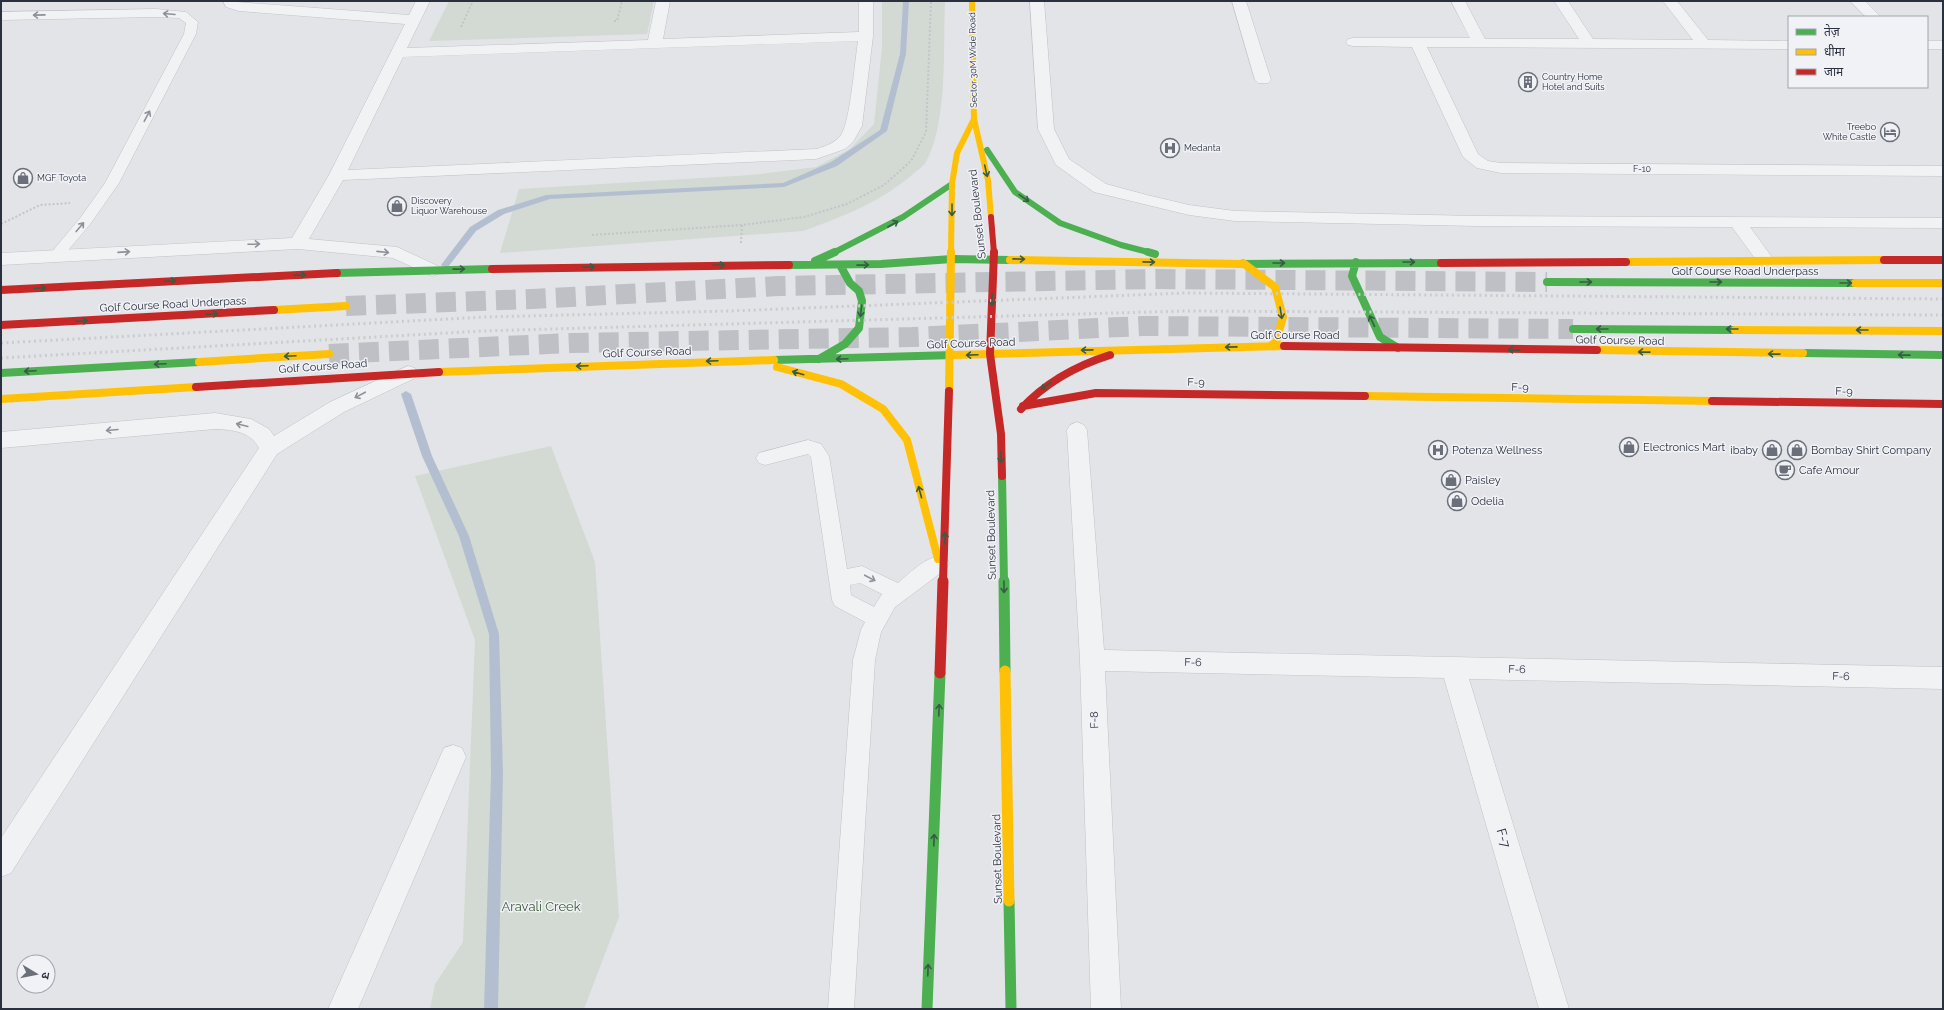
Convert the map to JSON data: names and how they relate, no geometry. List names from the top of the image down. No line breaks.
{"streets":{"street":["Sector 30M Wide Road","F-10","Sunset Boulevard","Golf Course Road Underpass","Golf Course Road","F-9","F-6","F-8","F-7"]},"crossings":[["Sector 30M Wide Road","Sunset Boulevard"],["Sunset Boulevard","Golf Course Road"],["F-6","F-8"],["F-6","F-7"]],"one_way":["Golf Course Road"],"parks":["Aravali Creek"],"places":{"building":["Country Home Hotel and Suits"],"hotel":["Treebo White Castle"],"hospital":["Medanta","Potenza Wellness"],"shop":["MGF Toyota","Discovery Liquor Warehouse","Electronics Mart","ibaby","Bombay Shirt Company","Paisley","Odelia"],"cafe":["Cafe Amour"]},"legend":["तेज़","धीमा","जाम"],"north":"right"}
